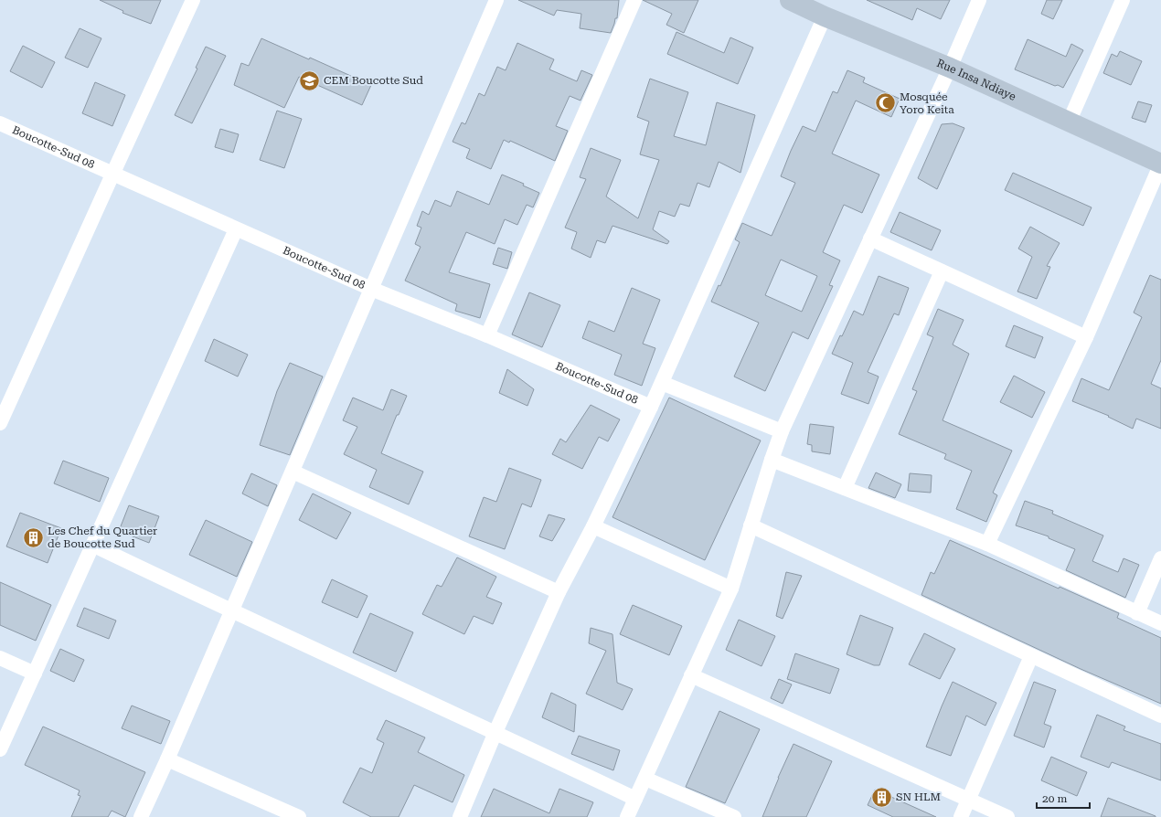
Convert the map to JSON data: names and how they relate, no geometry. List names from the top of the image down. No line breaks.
{"streets":{"main road":["Rue Insa Ndiaye"],"street":["Boucotte-Sud 08"]},"places":{"school or university":["CEM Boucotte Sud"],"mosque":["Mosquée Yoro Keita"],"building":["Les Chef du Quartier de Boucotte Sud","SN HLM"]},"scale_bar":"20 m"}
